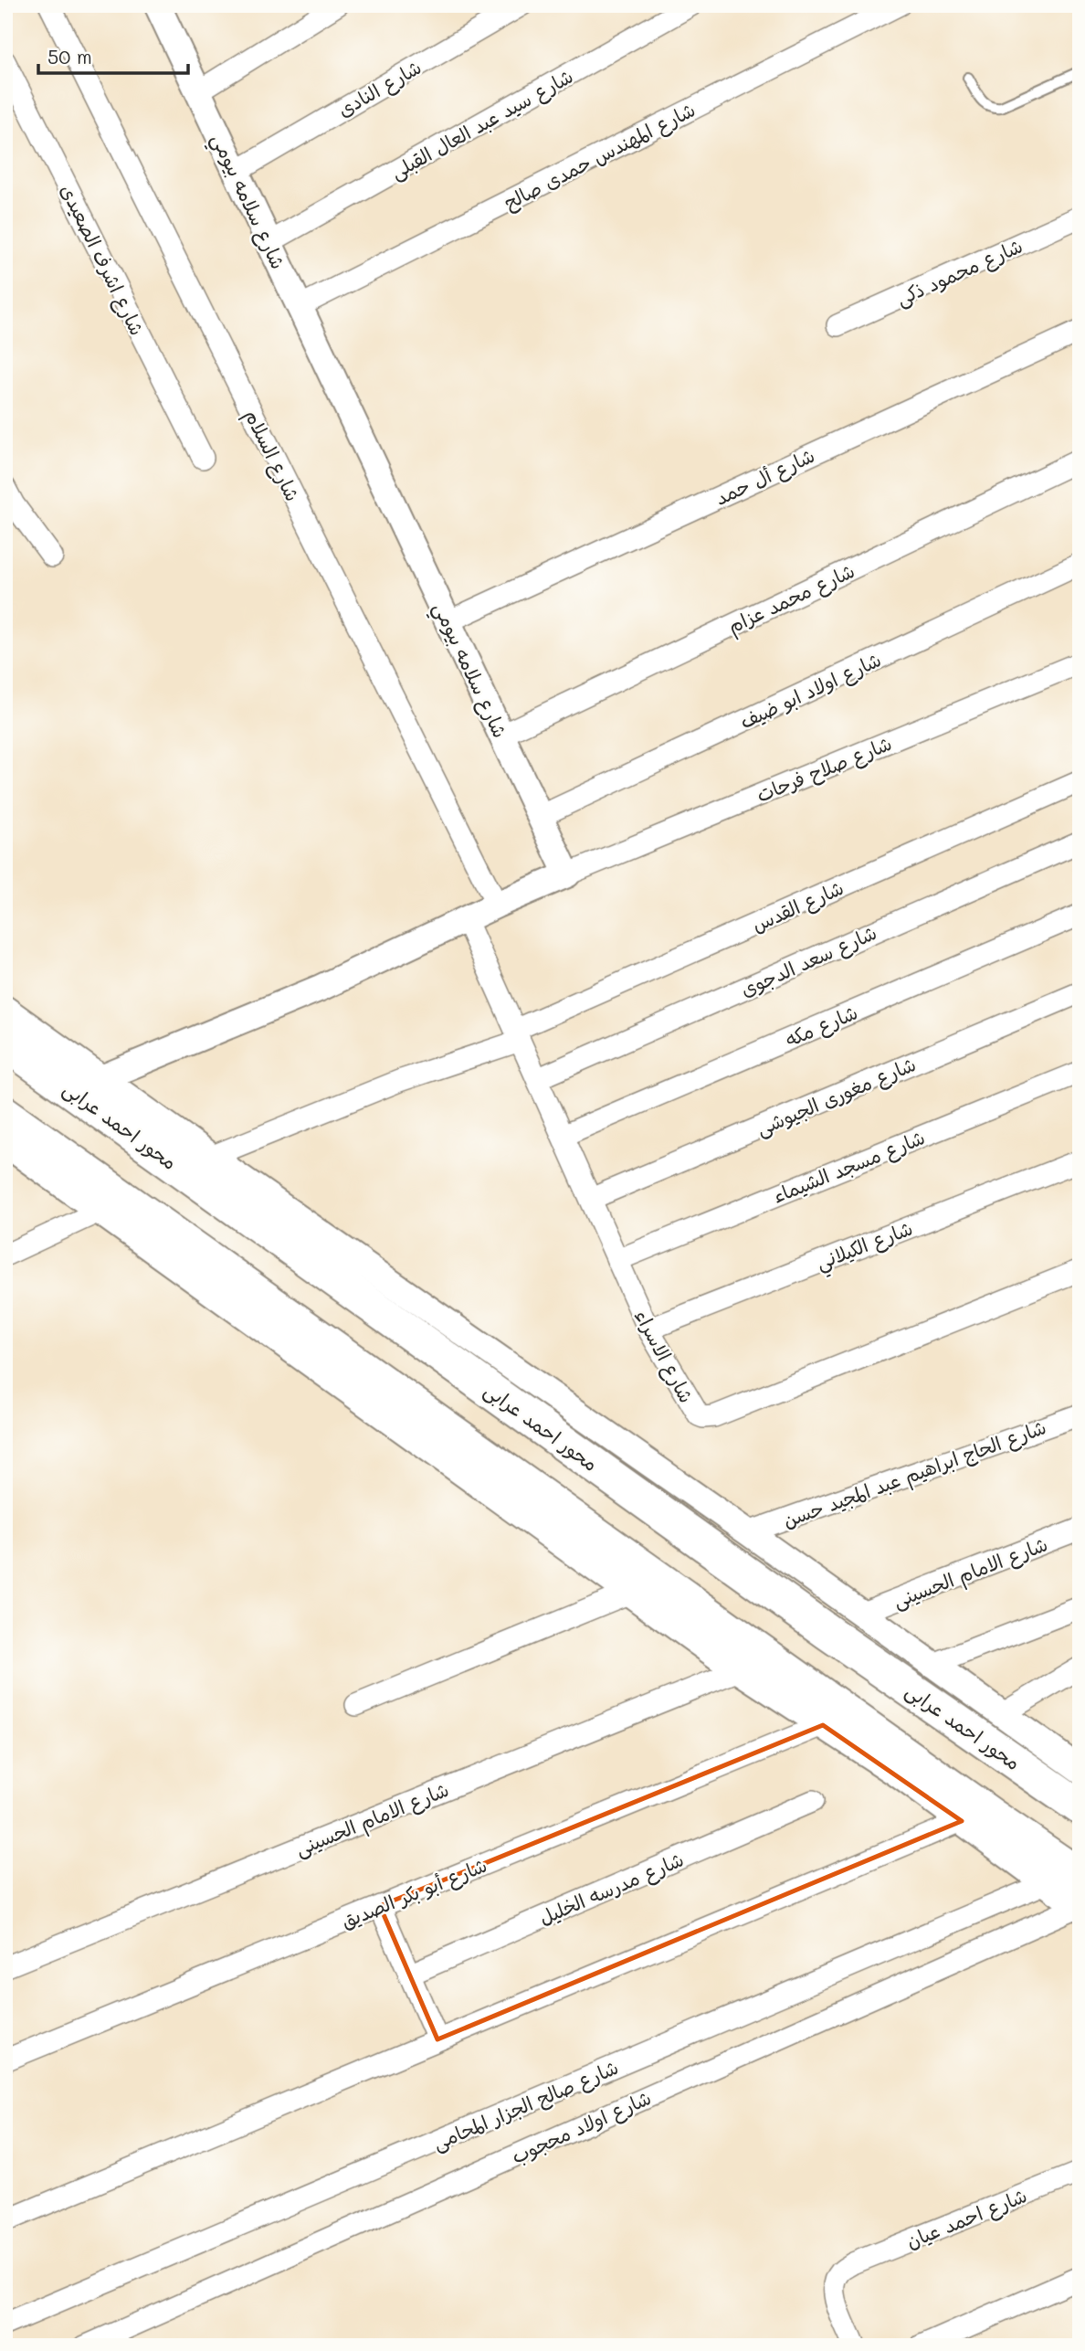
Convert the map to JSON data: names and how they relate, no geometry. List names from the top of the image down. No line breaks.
{"streets":{"highway":["محور احمد عرابى"],"street":["شارع النادى","شارع سيد عبد العال القبلى","شارع المهندس حمدى صالح","شارع سلامه بيومي","شارع اشرف الصعيدى","شارع محمود ذكى","شارع السلام","شارع أل حمد","شارع محمد عزام","شارع اولاد ابو ضيف","شارع صلاح فرحات","شارع القدس","شارع سعد الدجوى","شارع مكه","شارع مغورى الجيوشى","شارع مسجد الشيماء","شارع الكيلاني","شارع الاسراء","شارع الحاج ابراهيم عبد المجيد حسن","شارع الامام الحسينى","شارع مدرسه الخليل","شارع أبو بكر الصديق","شارع صالح الجزار المحامى","شارع اولاد محجوب","شارع احمد عيان"]},"crossings":[["شارع النادى","شارع سلامه بيومي"],["شارع سيد عبد العال القبلى","شارع سلامه بيومي"],["شارع المهندس حمدى صالح","شارع سلامه بيومي"],["شارع سلامه بيومي","شارع أل حمد"],["شارع سلامه بيومي","شارع محمد عزام"],["شارع سلامه بيومي","شارع اولاد ابو ضيف"],["شارع سلامه بيومي","شارع صلاح فرحات"],["شارع القدس","شارع الاسراء"],["شارع سعد الدجوى","شارع الاسراء"],["شارع مكه","شارع الاسراء"],["شارع مغورى الجيوشى","شارع الاسراء"],["شارع مسجد الشيماء","شارع الاسراء"],["شارع الكيلاني","شارع الاسراء"]],"scale_bar":"50 m"}
